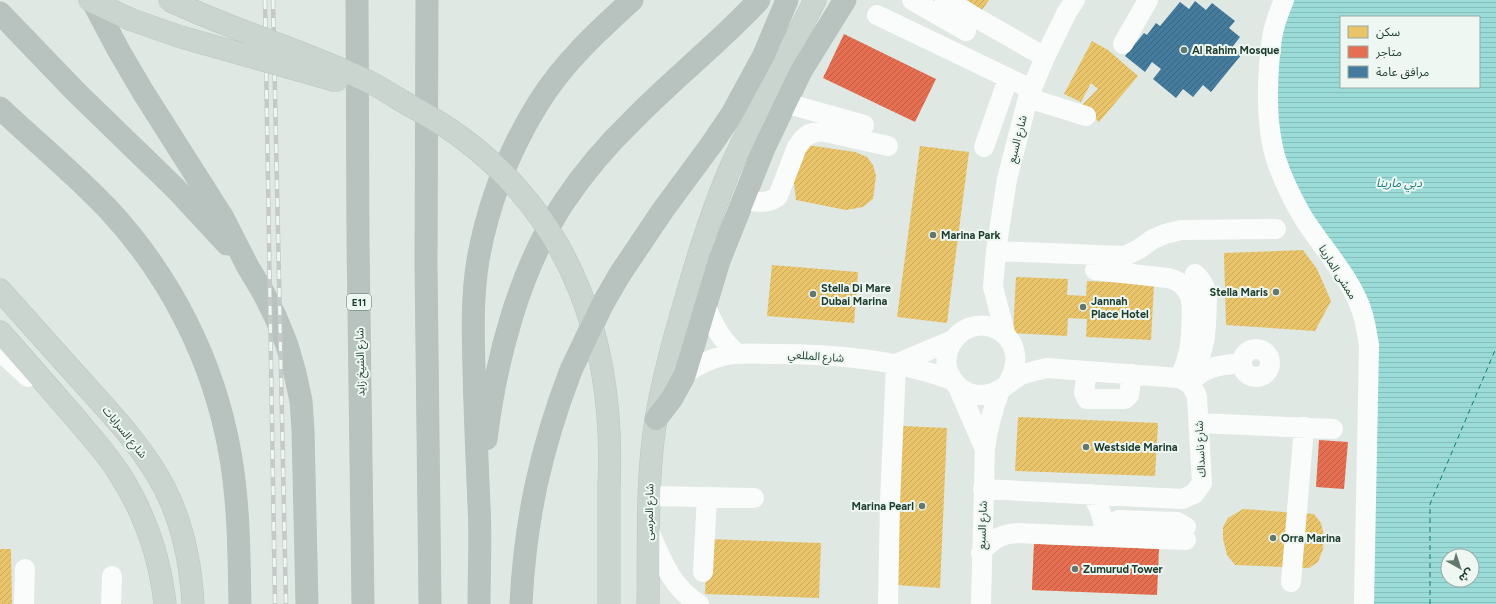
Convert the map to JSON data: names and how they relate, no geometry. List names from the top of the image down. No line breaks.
{"streets":{"highway":["E11","شارع الشيخ زايد"],"main road":["شارع السرايات","شارع المرسى"],"street":["شارع السبع","ممشى المارينا","شارع المللعي","شارع ناسداك"]},"crossings":[["شارع السبع","شارع المللعي"],["شارع السبع","شارع ناسداك"]],"water":["دبي مارينا"],"places":["Al Rahim Mosque","Marina Park","Stella Maris","Stella Di Mare Dubai Marina","Jannah Place Hotel","Westside Marina","Marina Pearl","Orra Marina","Zumurud Tower"],"legend":["سكن","متاجر","مرافق عامة"],"north":"bottom right"}
